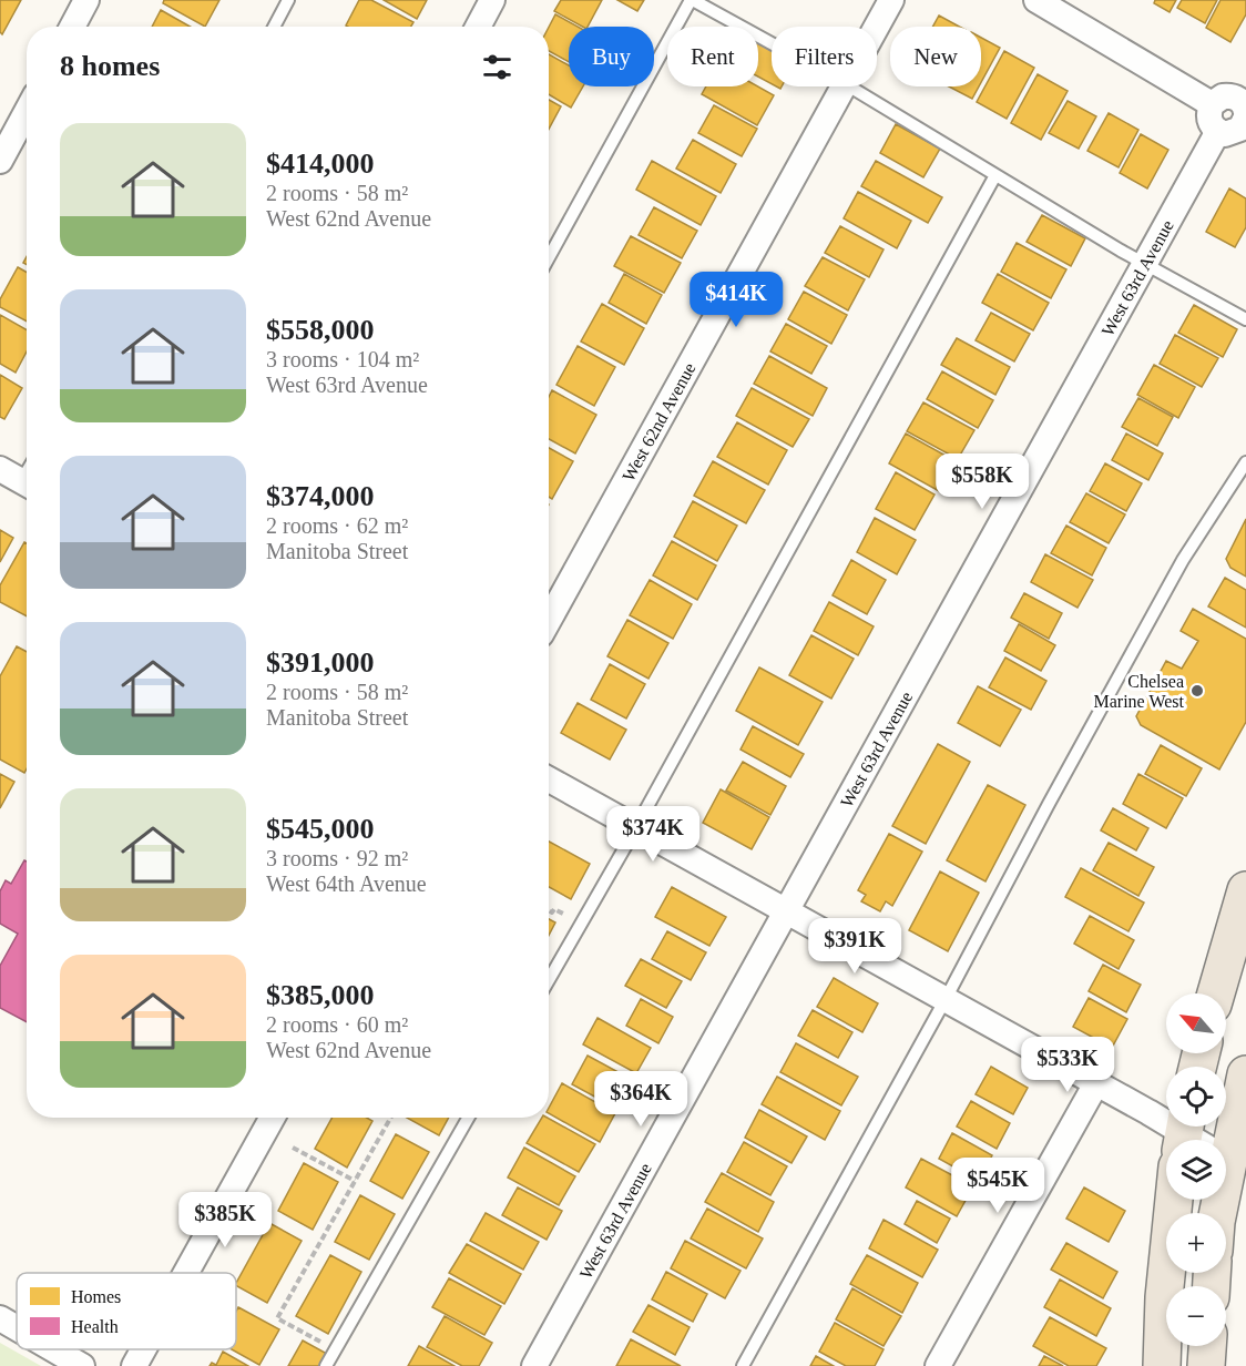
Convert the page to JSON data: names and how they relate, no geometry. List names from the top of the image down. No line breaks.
{"streets":{"street":["West 63rd Avenue","West 62nd Avenue"]},"places":["Chelsea Marine West"],"legend":["Homes","Health"],"north":"top left","page":{"chip":["Buy","Rent","Filters","New"],"heading":"8 homes","list":[{"name":"$414,000","note":"2 rooms · 58 m² · West 62nd Avenue"},{"name":"$558,000","note":"3 rooms · 104 m² · West 63rd Avenue"},{"name":"$374,000","note":"2 rooms · 62 m² · Manitoba Street"},{"name":"$391,000","note":"2 rooms · 58 m² · Manitoba Street"},{"name":"$545,000","note":"3 rooms · 92 m² · West 64th Avenue"},{"name":"$385,000","note":"2 rooms · 60 m² · West 62nd Avenue"}],"price":["$414K","$558K","$374K","$391K","$533K","$364K","$545K","$385K"],"map_buttons":["+","−"]}}
